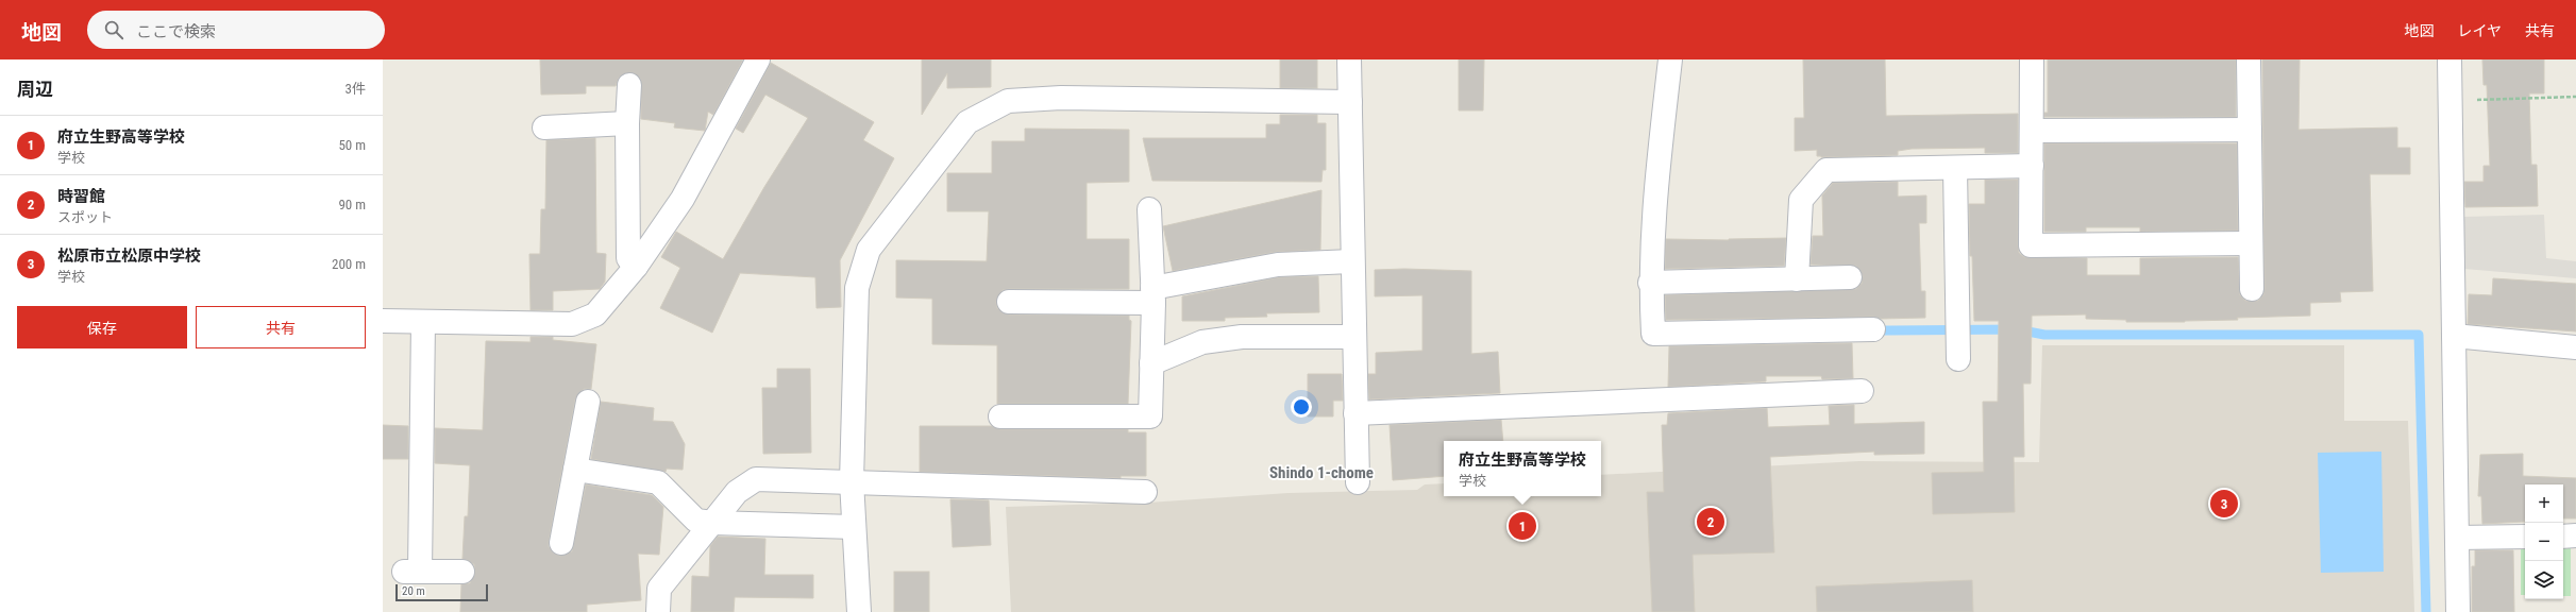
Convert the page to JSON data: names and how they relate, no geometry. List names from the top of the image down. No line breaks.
{"districts":["Shindo 1-chome"],"scale_bar":"20 m","page":{"header":"地図","search":"ここで検索","nav":["地図","レイヤ","共有"],"heading":["周辺","3件"],"list":[{"mark":"1","name":"府立生野高等学校","note":"学校","value":"50 m"},{"mark":"2","name":"時習館","note":"スポット","value":"90 m"},{"mark":"3","name":"松原市立松原中学校","note":"学校","value":"200 m"}],"buttons":["保存","共有"],"popup":["府立生野高等学校","学校"],"map_buttons":["+","−"],"pins":["3","2","1"],"scale":"20 m"}}
